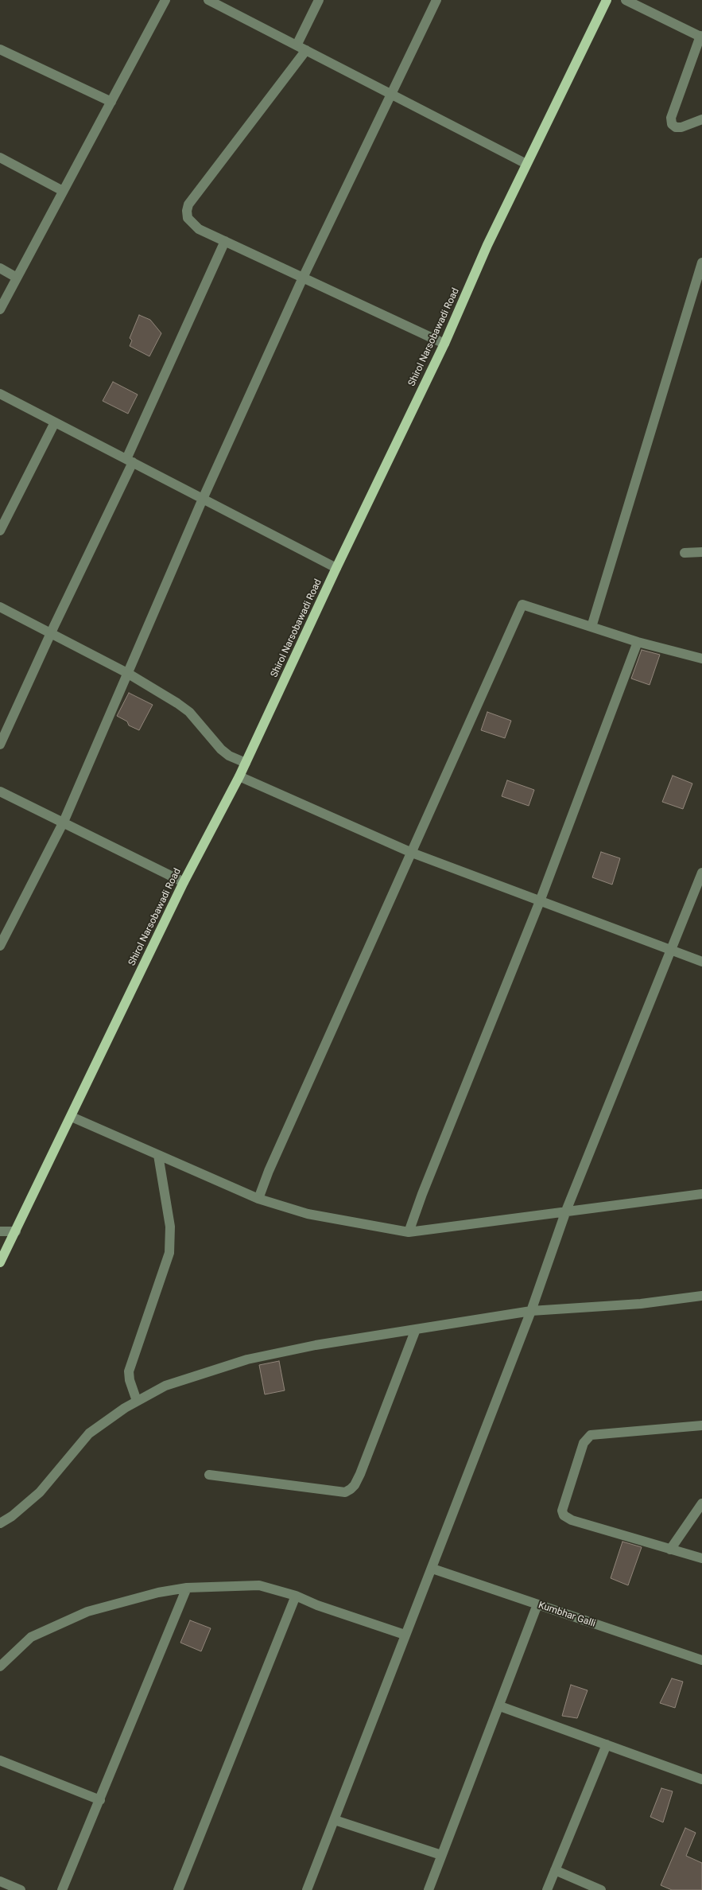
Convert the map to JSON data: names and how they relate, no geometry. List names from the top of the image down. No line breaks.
{"streets":{"main road":["Shirol Narsobawadi Road"],"street":["Kumbhar Galli"]}}
